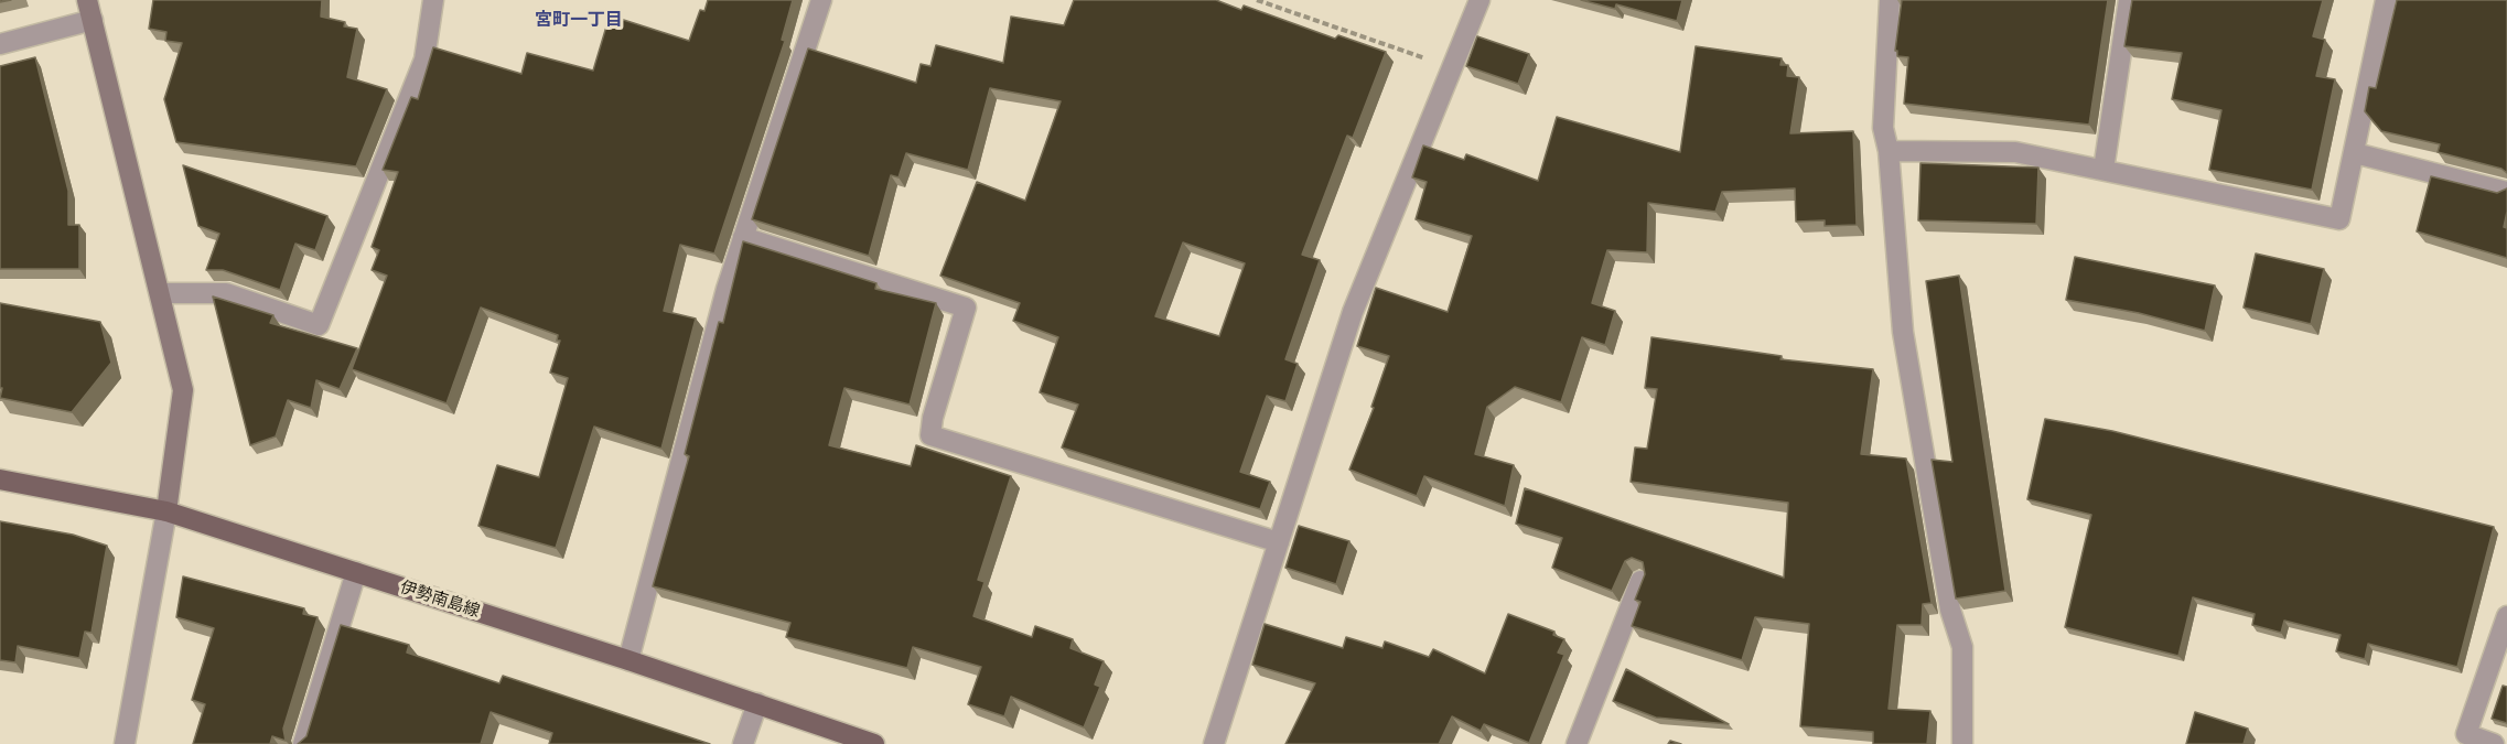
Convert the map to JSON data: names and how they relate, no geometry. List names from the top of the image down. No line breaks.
{"streets":{"main road":["伊勢南島線"]},"districts":["宮町一丁目"]}
